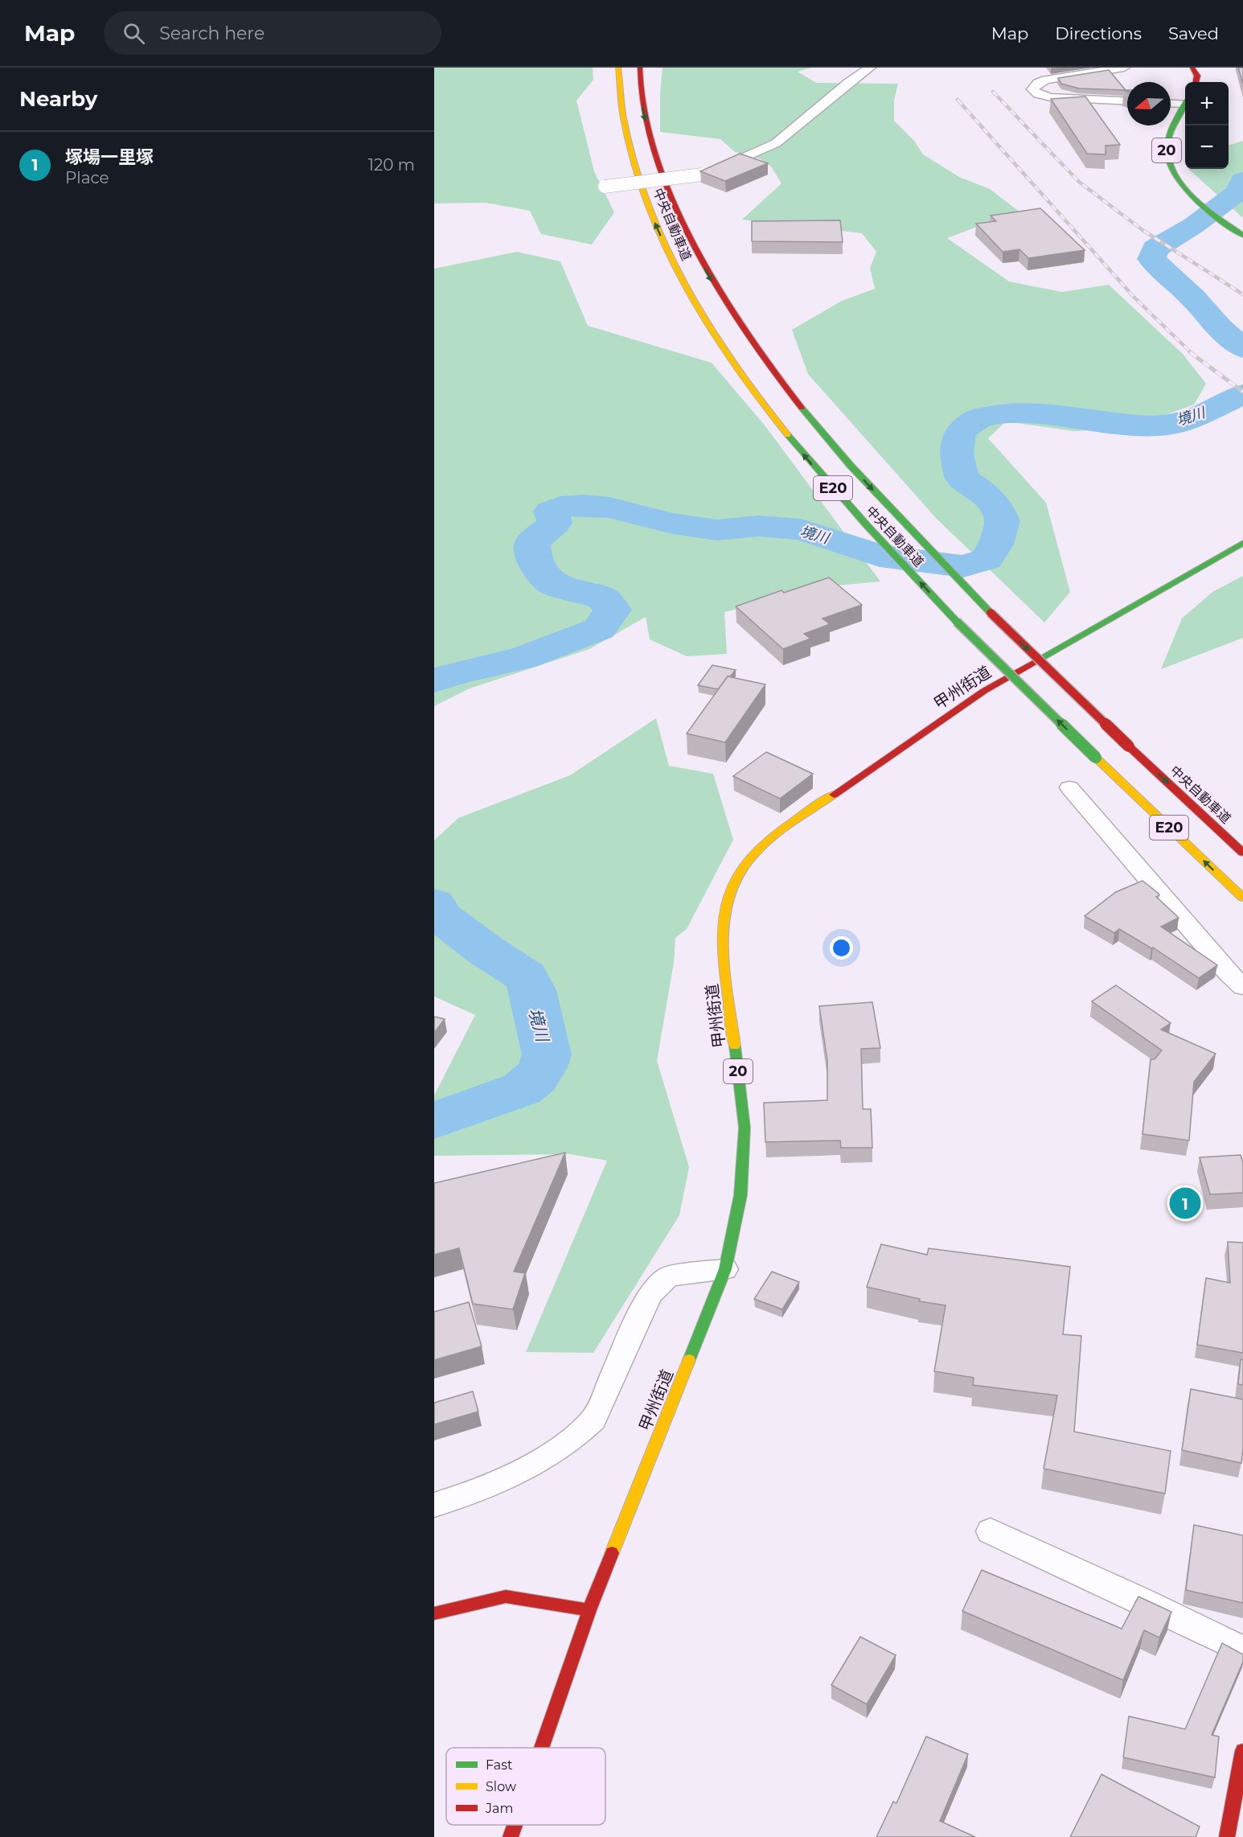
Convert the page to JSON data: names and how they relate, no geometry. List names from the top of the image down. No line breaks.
{"streets":{"main road":["20","中央自動車道","E20","甲州街道"]},"water":["境川"],"legend":["Fast","Slow","Jam"],"north":"left","page":{"header":"Map","search":"Search here","nav":["Map","Directions","Saved"],"heading":"Nearby","map_buttons":["+","−"],"list":[{"mark":"1","name":"塚場一里塚","note":"Place","value":"120 m"}],"pins":"1"}}
